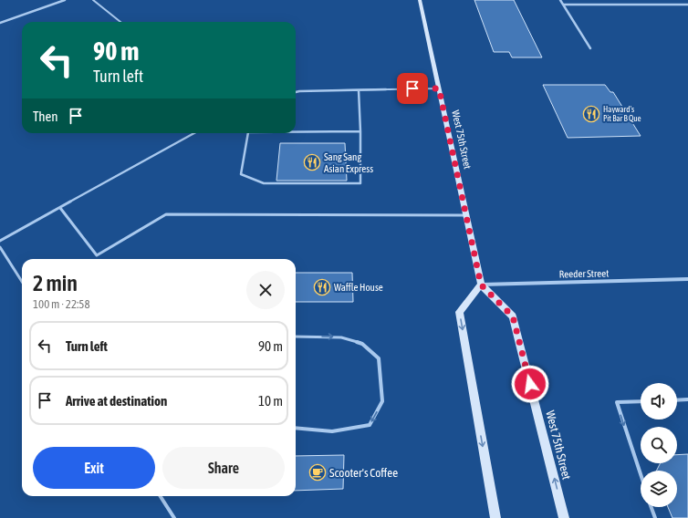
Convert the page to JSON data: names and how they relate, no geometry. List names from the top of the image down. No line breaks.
{"streets":{"main road":["West 75th Street"],"street":["Reeder Street"]},"crossings":[["West 75th Street","Reeder Street"]],"places":{"restaurant":["Hayward's Pit Bar B Que","Sang Sang Asian Express","Waffle House"],"cafe":["Scooter's Coffee"]},"page":{"turn":["90 m","Turn left"],"then":"Then","heading":["2 min","100 m · 22:58"],"list":[{"name":"Turn left","value":"90 m"},{"name":"Arrive at destination","value":"10 m"}],"buttons":["Exit","Share"]}}
